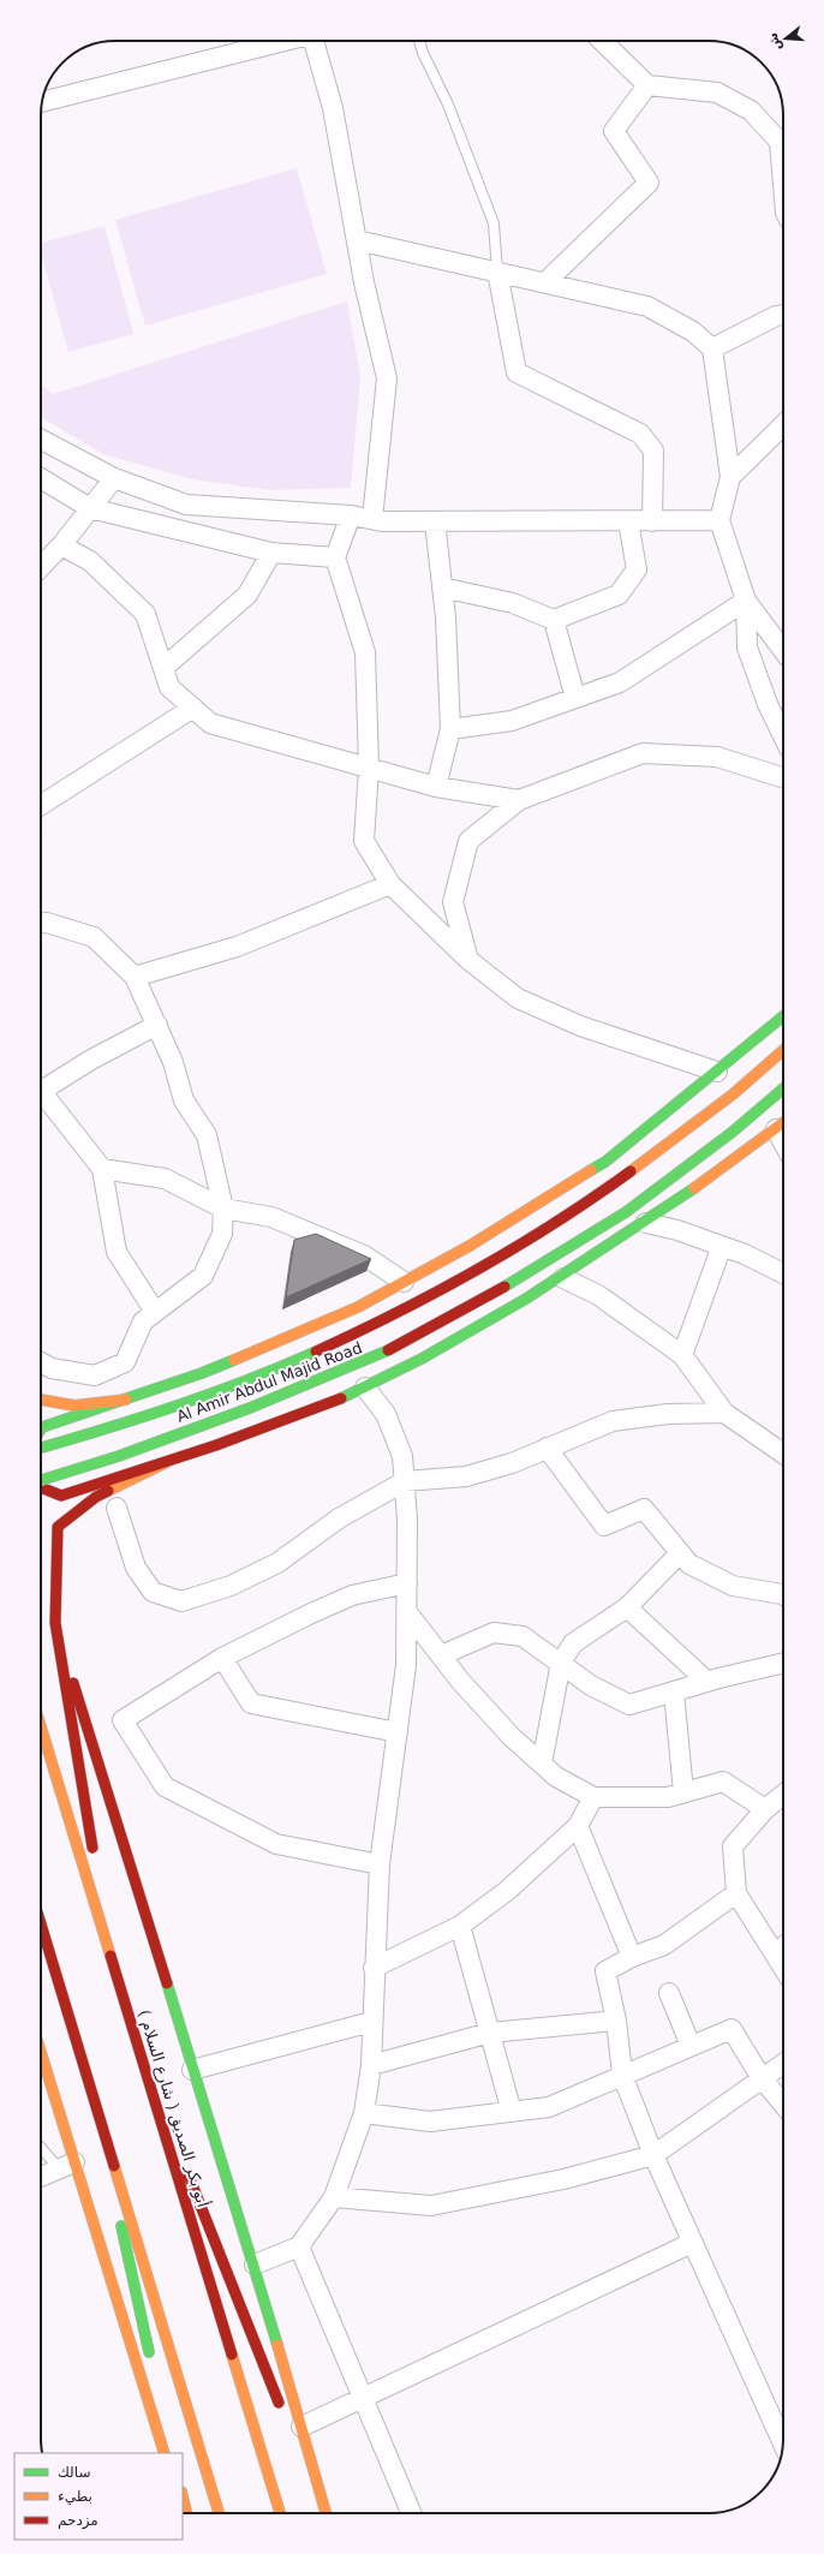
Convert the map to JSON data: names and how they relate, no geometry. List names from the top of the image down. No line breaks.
{"streets":{"main road":["Al Amir Abdul Majid Road","( شارع السلام ) أبو بكر الصديق"]},"legend":["سالك","بطيء","مزدحم"],"north":"left"}
